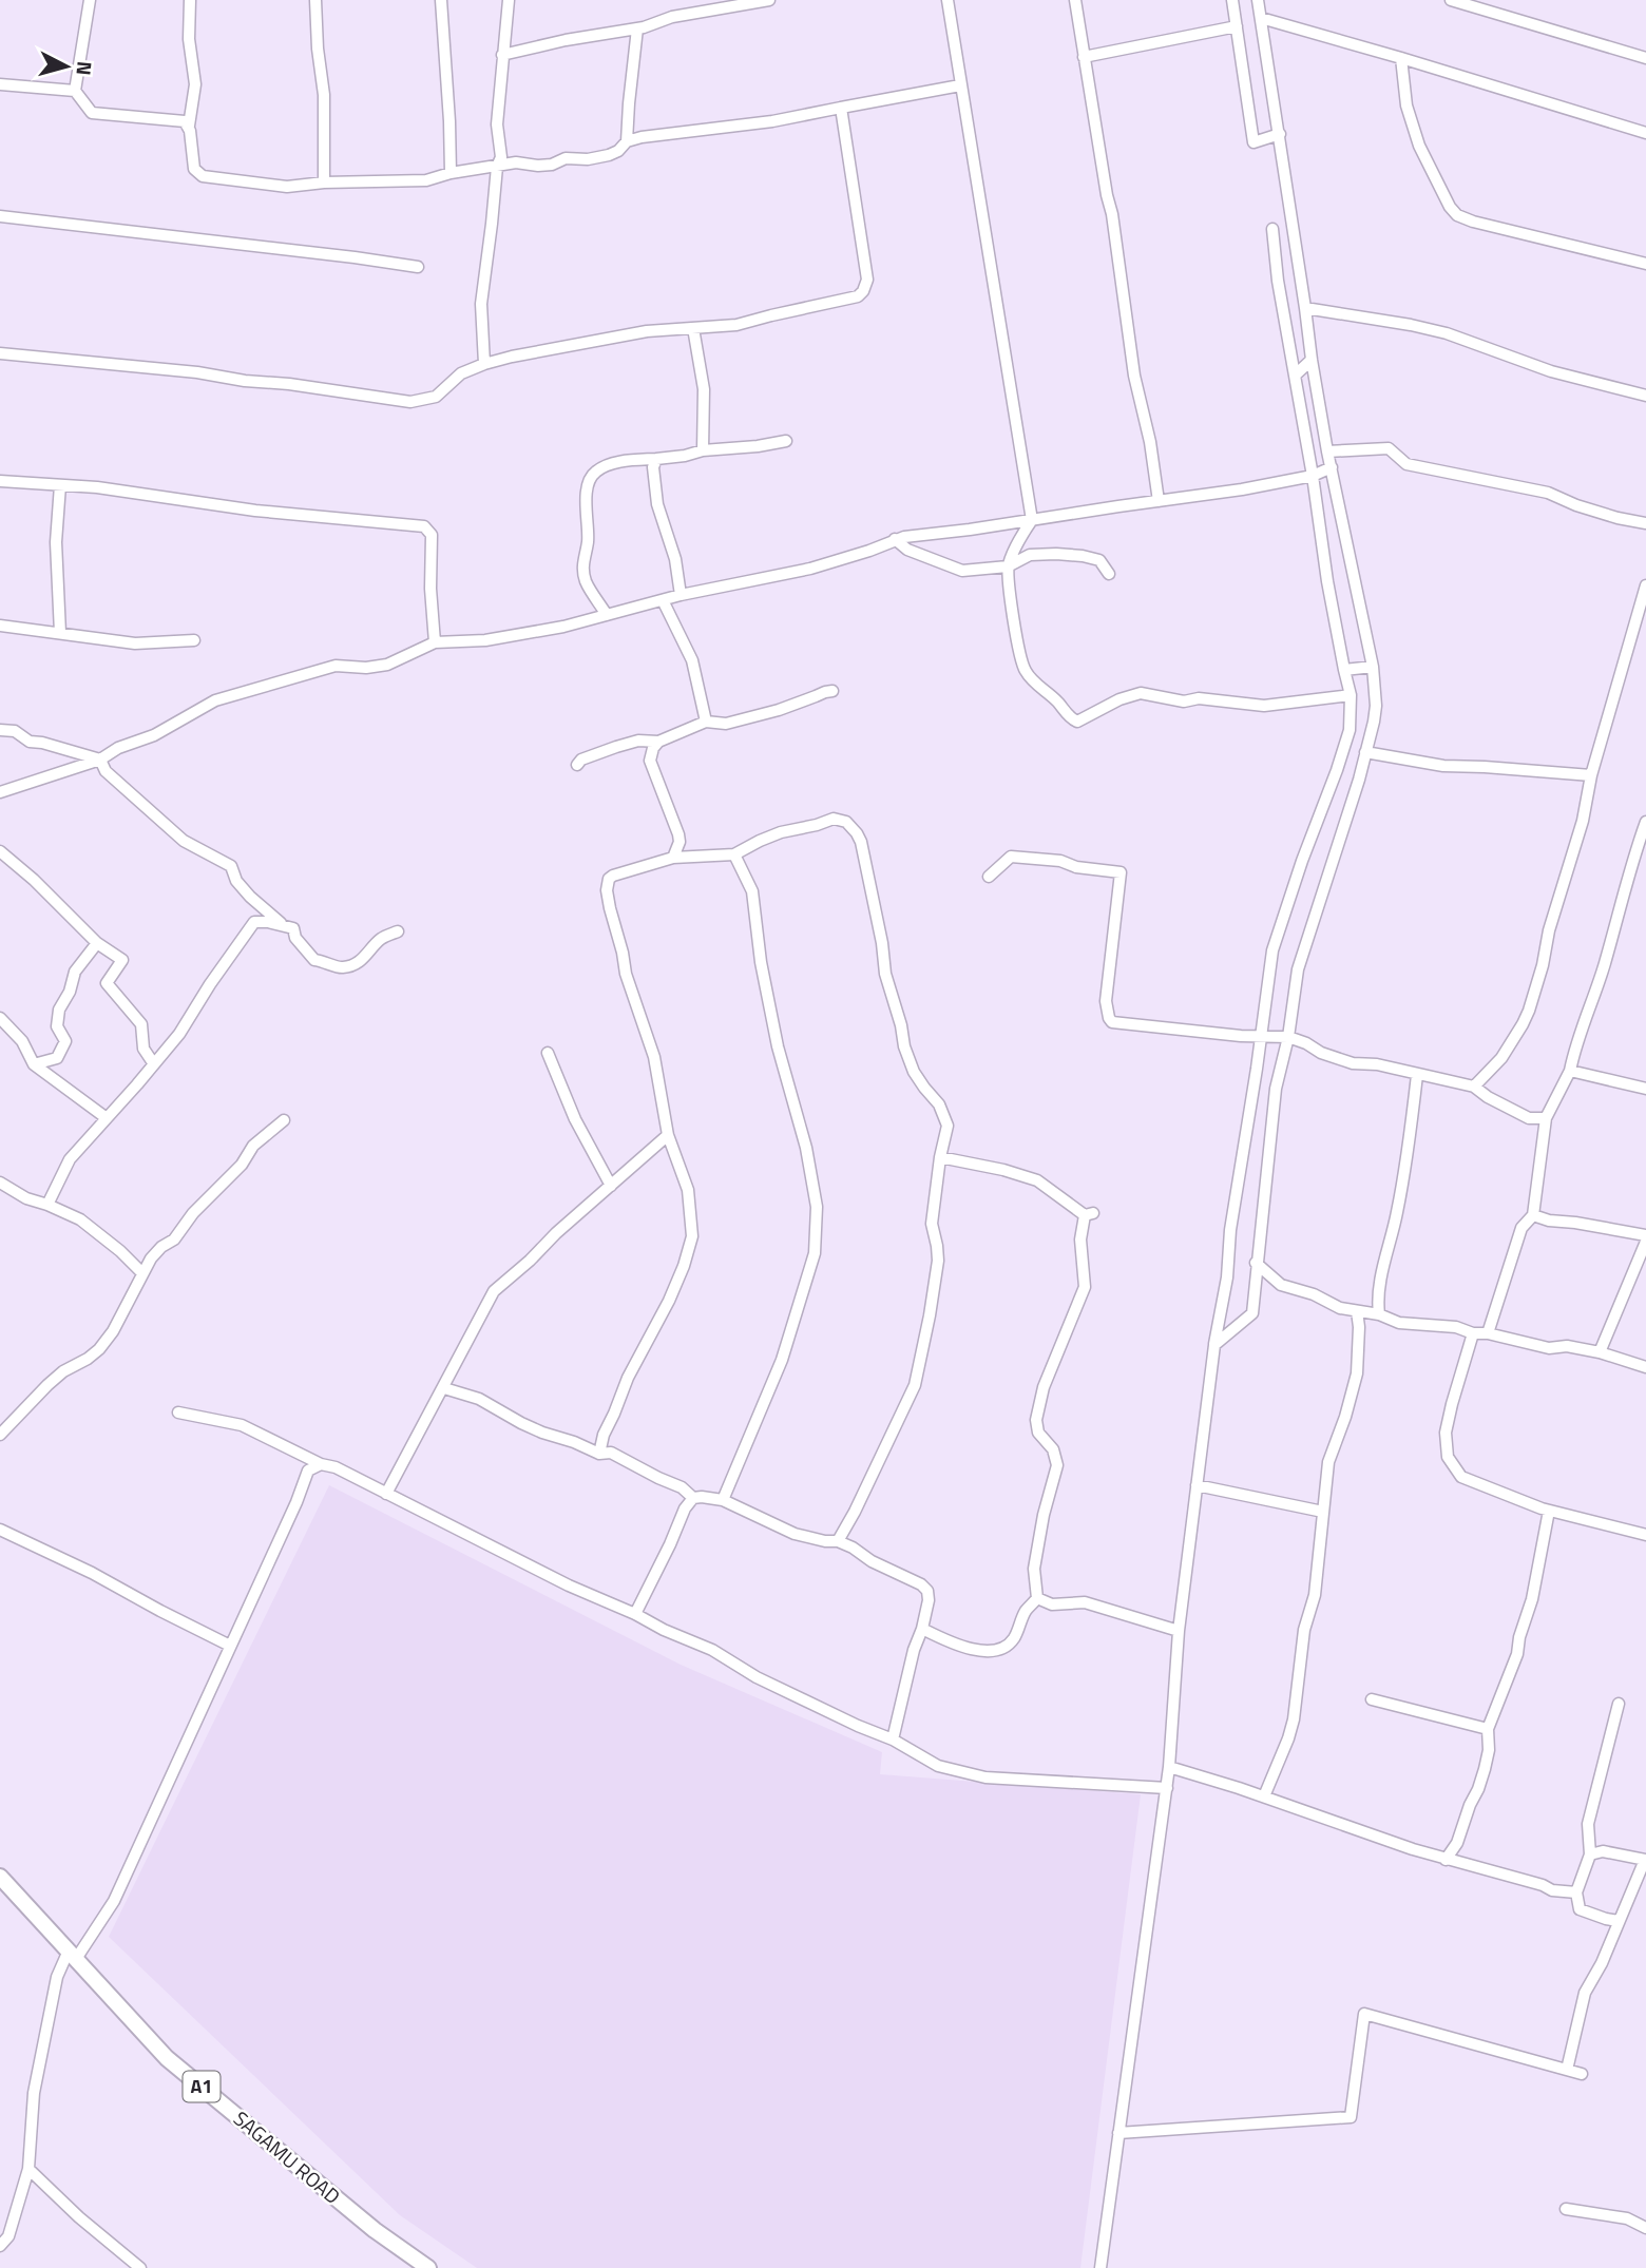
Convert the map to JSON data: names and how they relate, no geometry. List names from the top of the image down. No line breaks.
{"streets":{"highway":["A1","SAGAMU ROAD"]},"north":"right"}
